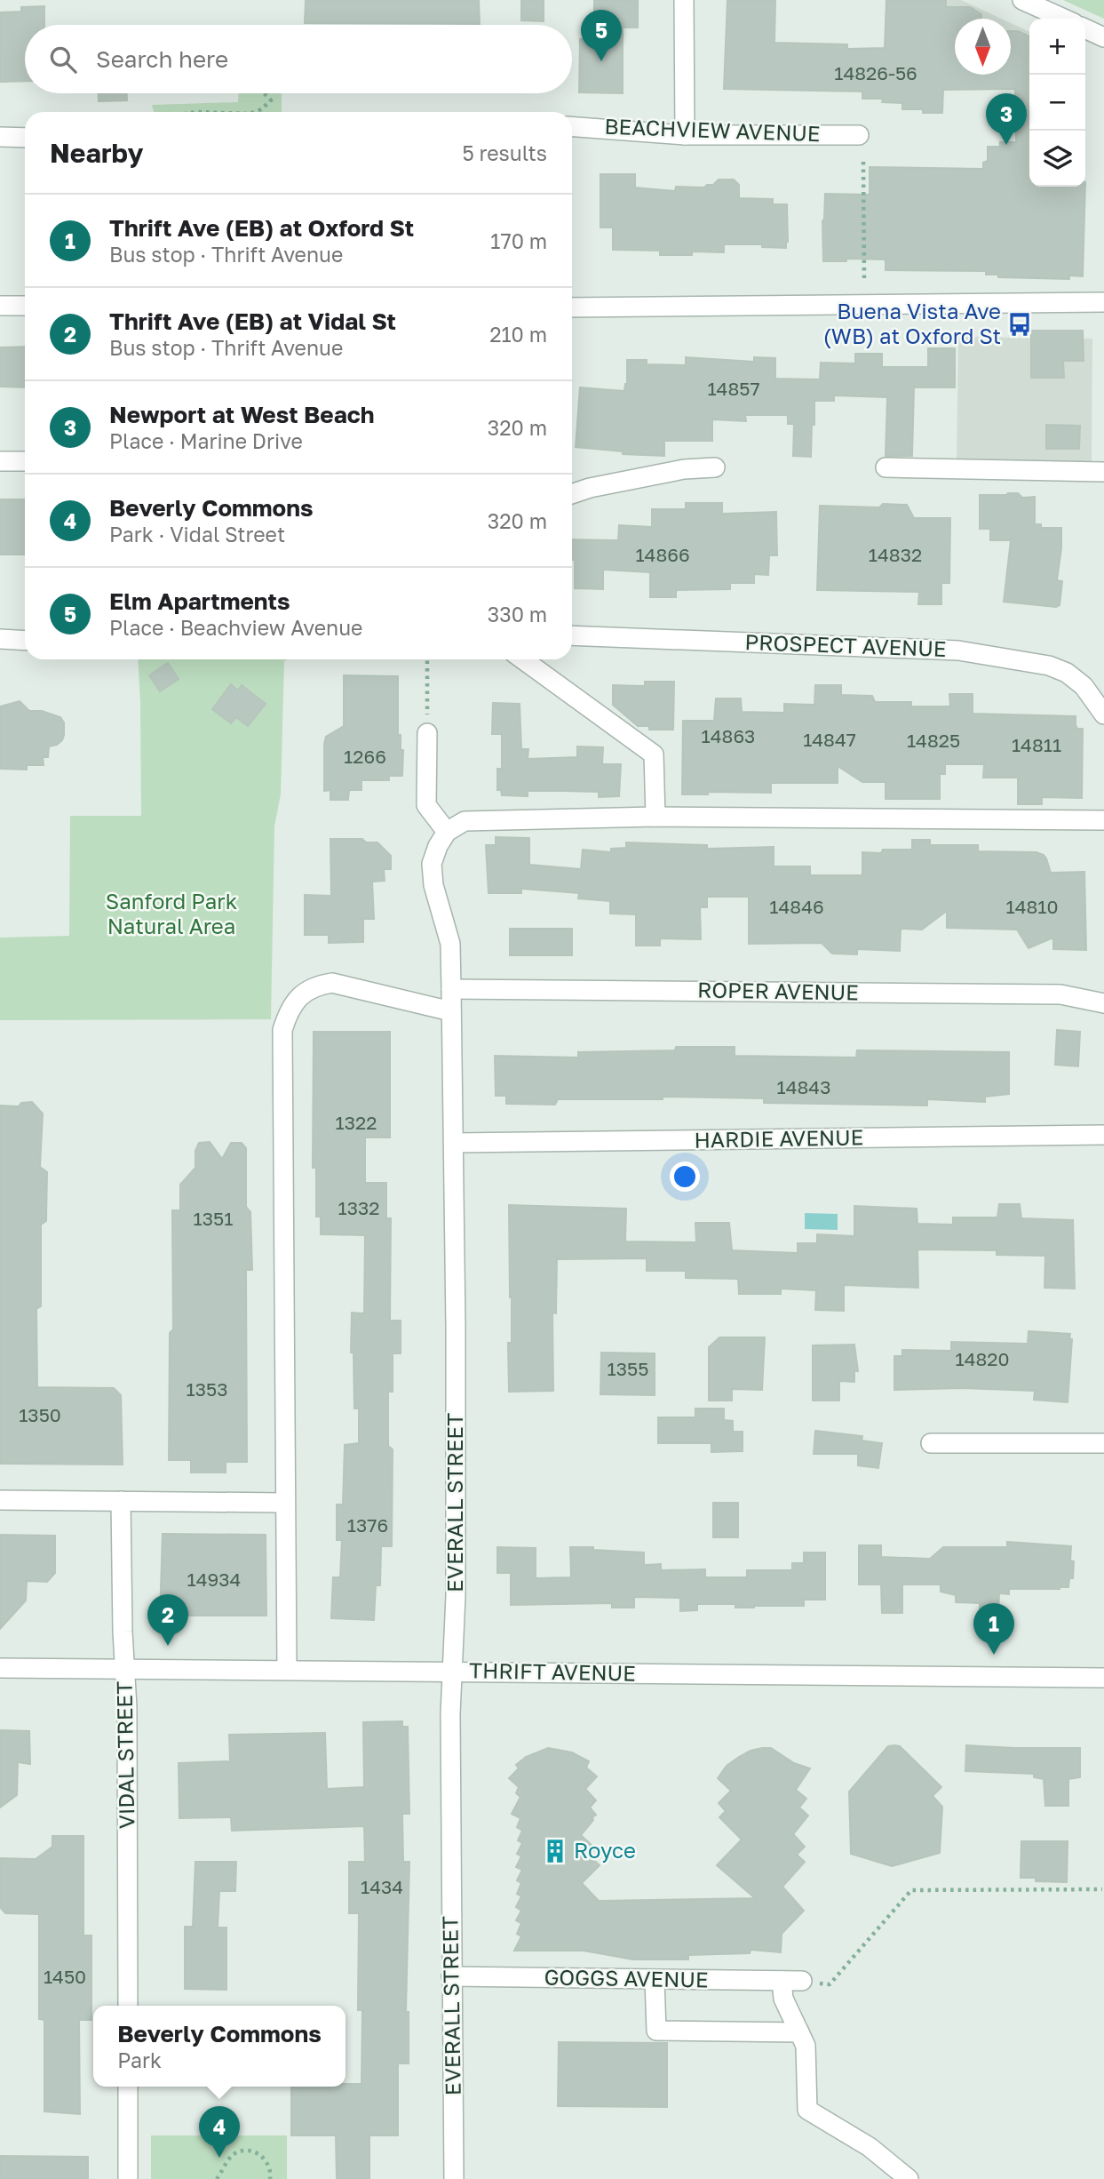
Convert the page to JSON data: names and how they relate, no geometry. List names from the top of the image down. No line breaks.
{"streets":{"street":["BEACHVIEW AVENUE","PROSPECT AVENUE","ROPER AVENUE","HARDIE AVENUE","EVERALL STREET","THRIFT AVENUE","VIDAL STREET","GOGGS AVENUE"]},"crossings":[["ROPER AVENUE","EVERALL STREET"],["HARDIE AVENUE","EVERALL STREET"],["EVERALL STREET","THRIFT AVENUE"],["EVERALL STREET","GOGGS AVENUE"],["THRIFT AVENUE","VIDAL STREET"]],"parks":["Sanford Park Natural Area"],"places":{"bus stop":["Buena Vista Ave (WB) at Oxford St"],"building":["Royce"]},"house_numbers":["14826-56","14857","14866","14832","14863","14847","14825","14811","1266","14846","14810","14843","1322","1332","1351","14820","1355","1353","1350","1376","14934","1434","1450"],"north":"bottom","page":{"pins":["5","3","2","1","4"],"map_buttons":["+","−"],"search":"Search here","heading":["Nearby","5 results"],"list":[{"mark":"1","name":"Thrift Ave (EB) at Oxford St","note":"Bus stop · Thrift Avenue","value":"170 m"},{"mark":"2","name":"Thrift Ave (EB) at Vidal St","note":"Bus stop · Thrift Avenue","value":"210 m"},{"mark":"3","name":"Newport at West Beach","note":"Place · Marine Drive","value":"320 m"},{"mark":"4","name":"Beverly Commons","note":"Park · Vidal Street","value":"320 m"},{"mark":"5","name":"Elm Apartments","note":"Place · Beachview Avenue","value":"330 m"}],"popup":["Beverly Commons","Park"]}}
